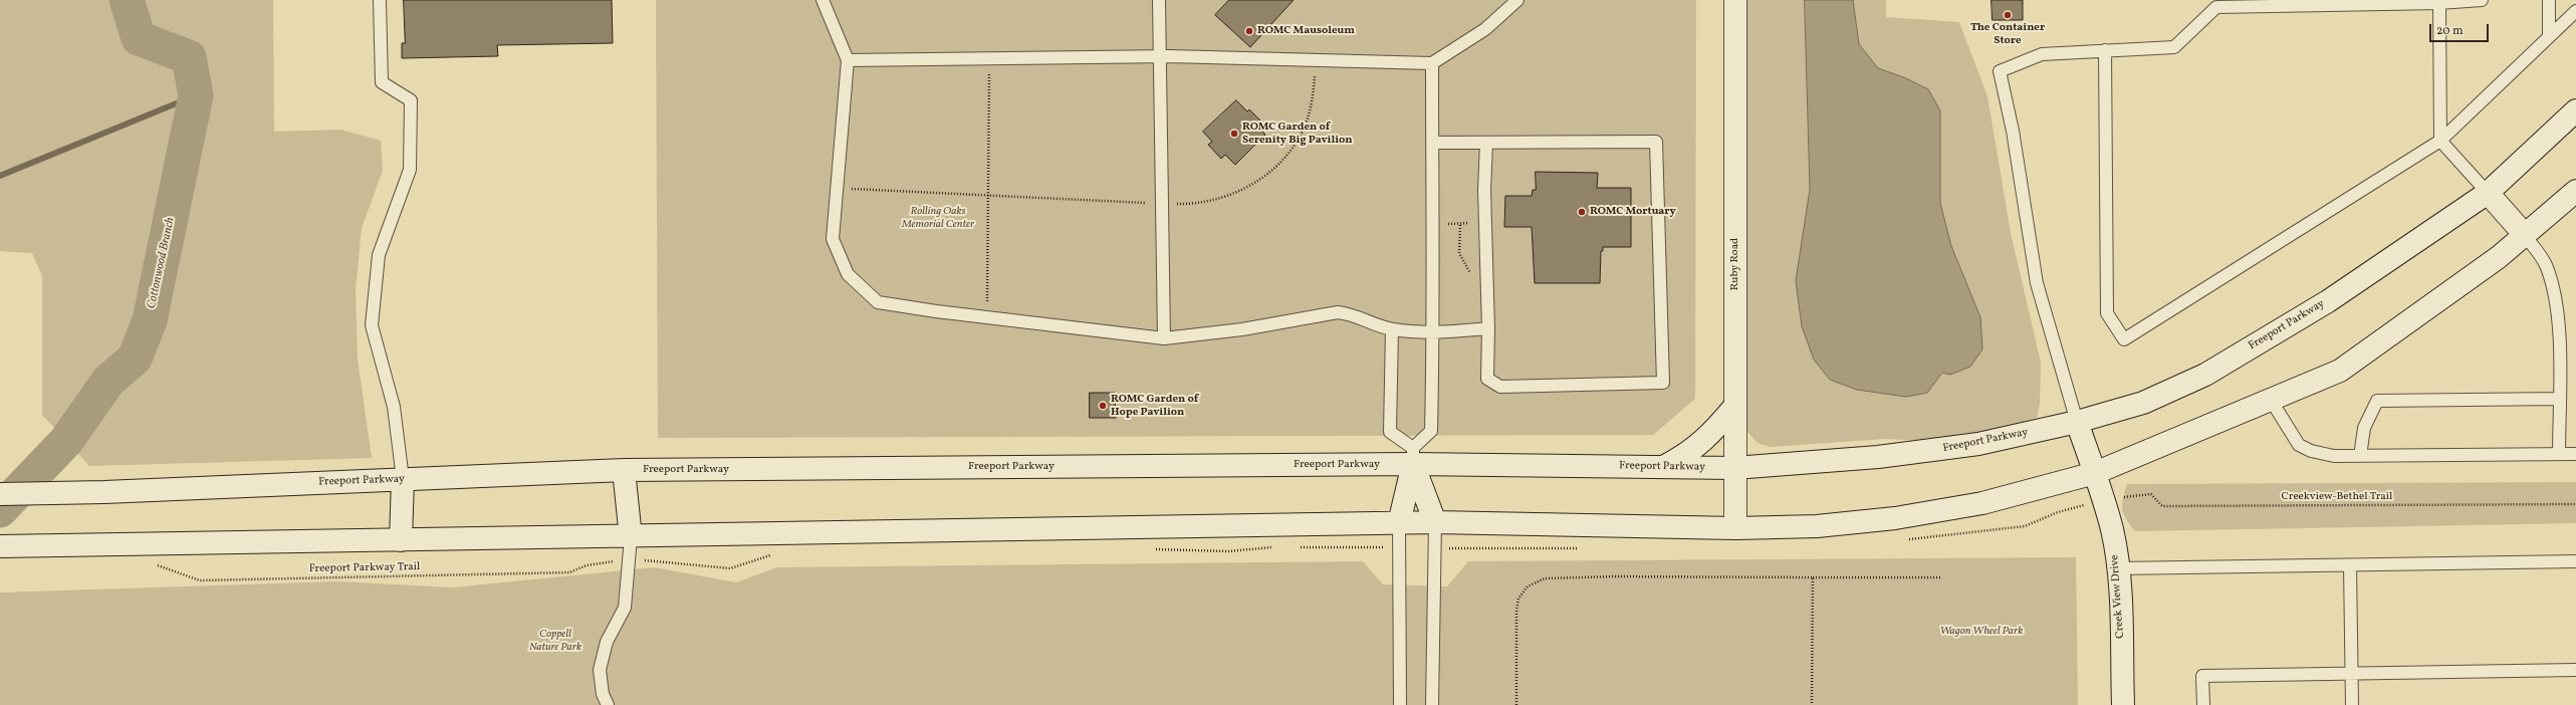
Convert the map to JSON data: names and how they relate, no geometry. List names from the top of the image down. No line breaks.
{"streets":{"main road":["Ruby Road","Freeport Parkway","Creek View Drive"],"path":["Creekview-Bethel Trail","Freeport Parkway Trail"]},"crossings":[["Ruby Road","Freeport Parkway"],["Freeport Parkway","Creek View Drive"],["Creekview-Bethel Trail","Creek View Drive"]],"water":["Cottonwood Branch"],"parks":["Rolling Oaks Memorial Center","Wagon Wheel Park","Coppell Nature Park"],"places":["The Container Store","ROMC Mausoleum","ROMC Garden of Serenity Big Pavilion","ROMC Mortuary","ROMC Garden of Hope Pavilion"],"scale_bar":"20 m"}
